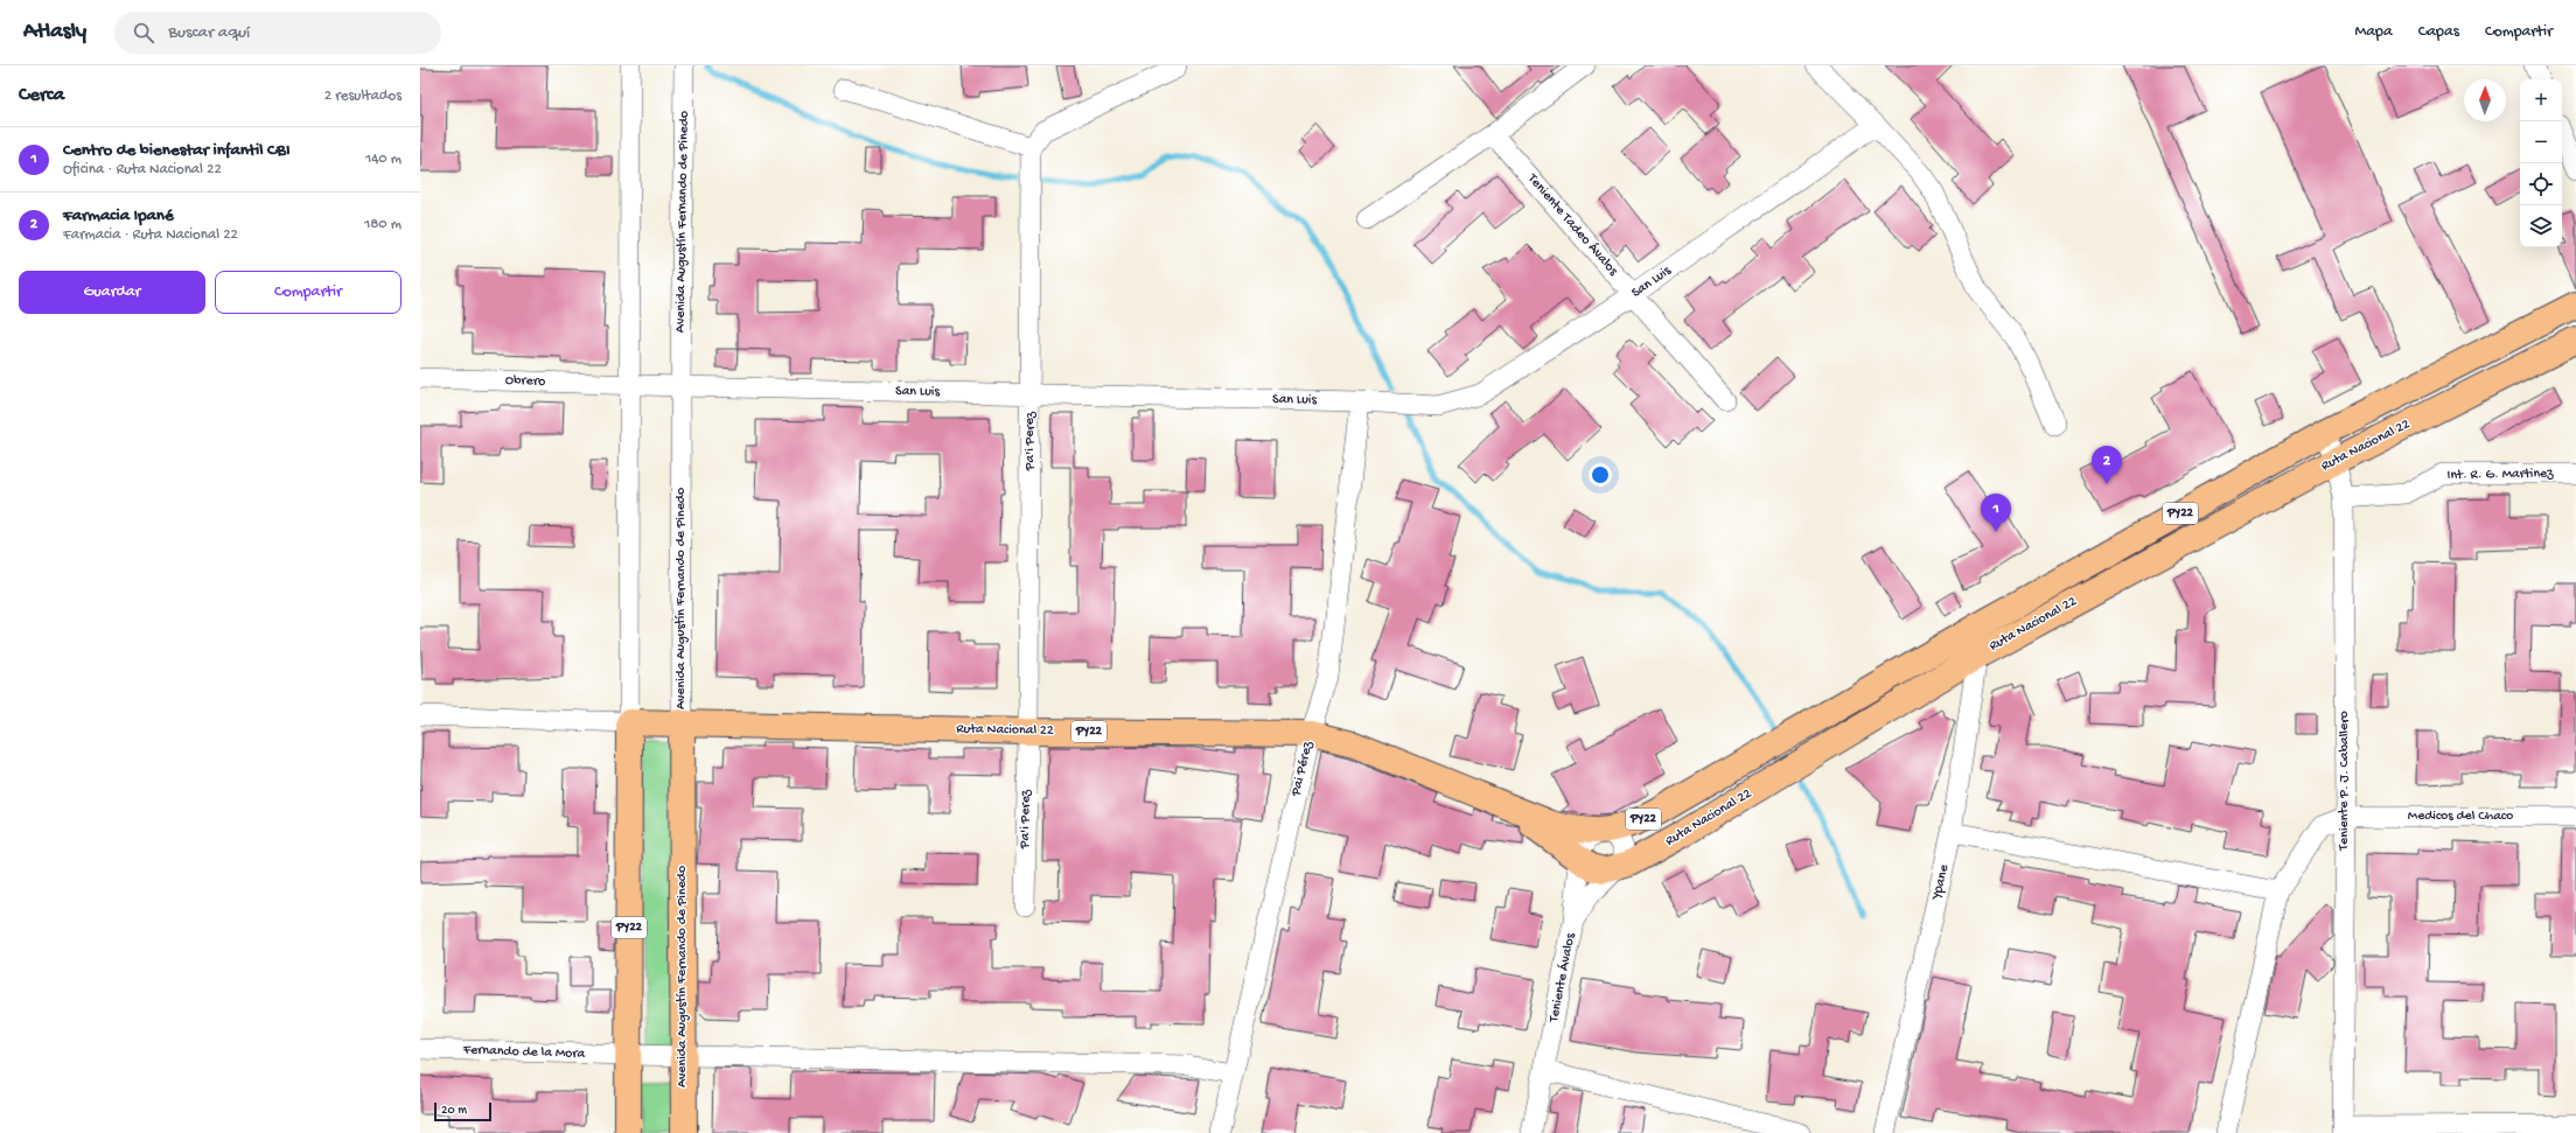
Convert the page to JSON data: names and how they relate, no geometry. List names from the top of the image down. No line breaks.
{"streets":{"highway":["Avenida Augustín Fernando de Pinedo","Ruta Nacional 22","PY22"],"street":["Teniente Tadeo Ávalos","San Luis","Obrero","Pa'i Perez","Int. R. G. Martinez","Pai Pérez","Teniente P. J. Caballero","Medicos del Chaco","Ypane","Teniente Ávalos","Fernando de la Mora"]},"crossings":[["Avenida Augustín Fernando de Pinedo","San Luis"],["Avenida Augustín Fernando de Pinedo","Ruta Nacional 22"],["Avenida Augustín Fernando de Pinedo","Fernando de la Mora"],["Teniente Tadeo Ávalos","San Luis"],["San Luis","Obrero"],["San Luis","Pa'i Perez"],["San Luis","Pai Pérez"],["Pa'i Perez","Ruta Nacional 22"],["Ruta Nacional 22","PY22"],["Ruta Nacional 22","Pai Pérez"],["Ruta Nacional 22","Teniente P. J. Caballero"],["Ruta Nacional 22","Ypane"],["Ruta Nacional 22","Teniente Ávalos"],["Int. R. G. Martinez","Teniente P. J. Caballero"],["PY22","Fernando de la Mora"],["Pai Pérez","Fernando de la Mora"],["Teniente P. J. Caballero","Medicos del Chaco"]],"scale_bar":"20 m","north":"top","page":{"header":"Atlasly","search":"Buscar aquí","nav":["Mapa","Capas","Compartir"],"heading":["Cerca","2 resultados"],"map_buttons":["+","−"],"list":[{"mark":"1","name":"Centro de bienestar infantil CBI","note":"Oficina · Ruta Nacional 22","value":"140 m"},{"mark":"2","name":"Farmacia Ipané","note":"Farmacia · Ruta Nacional 22","value":"180 m"}],"buttons":["Guardar","Compartir"],"pins":["2","1"],"scale":"20 m"}}
